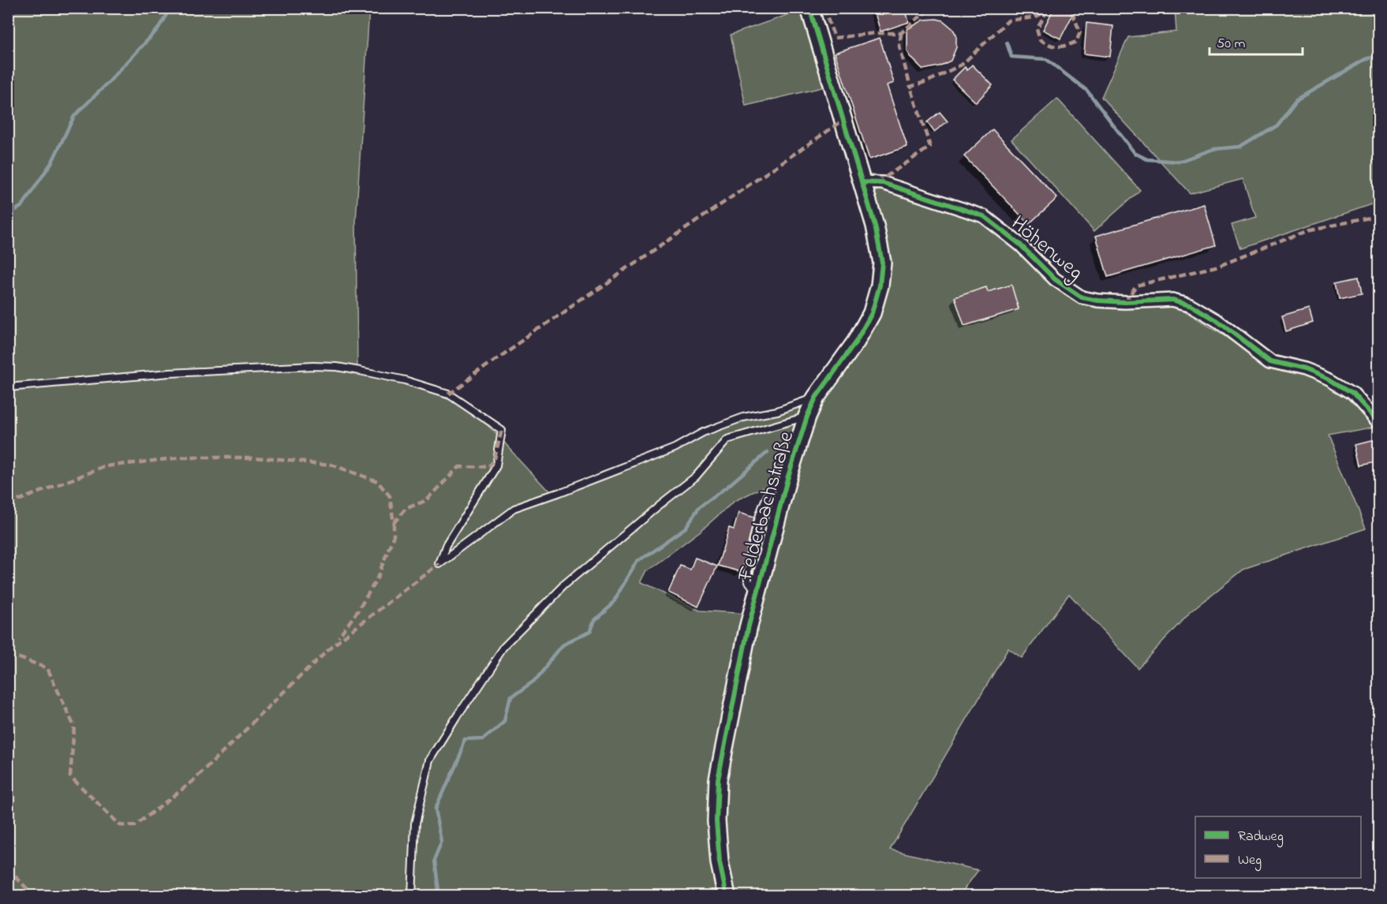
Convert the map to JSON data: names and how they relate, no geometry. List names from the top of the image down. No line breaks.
{"streets":{"street":["Höhenweg","Felderbachstraße"]},"crossings":[["Höhenweg","Felderbachstraße"]],"legend":["Radweg","Weg"],"scale_bar":"50 m"}
